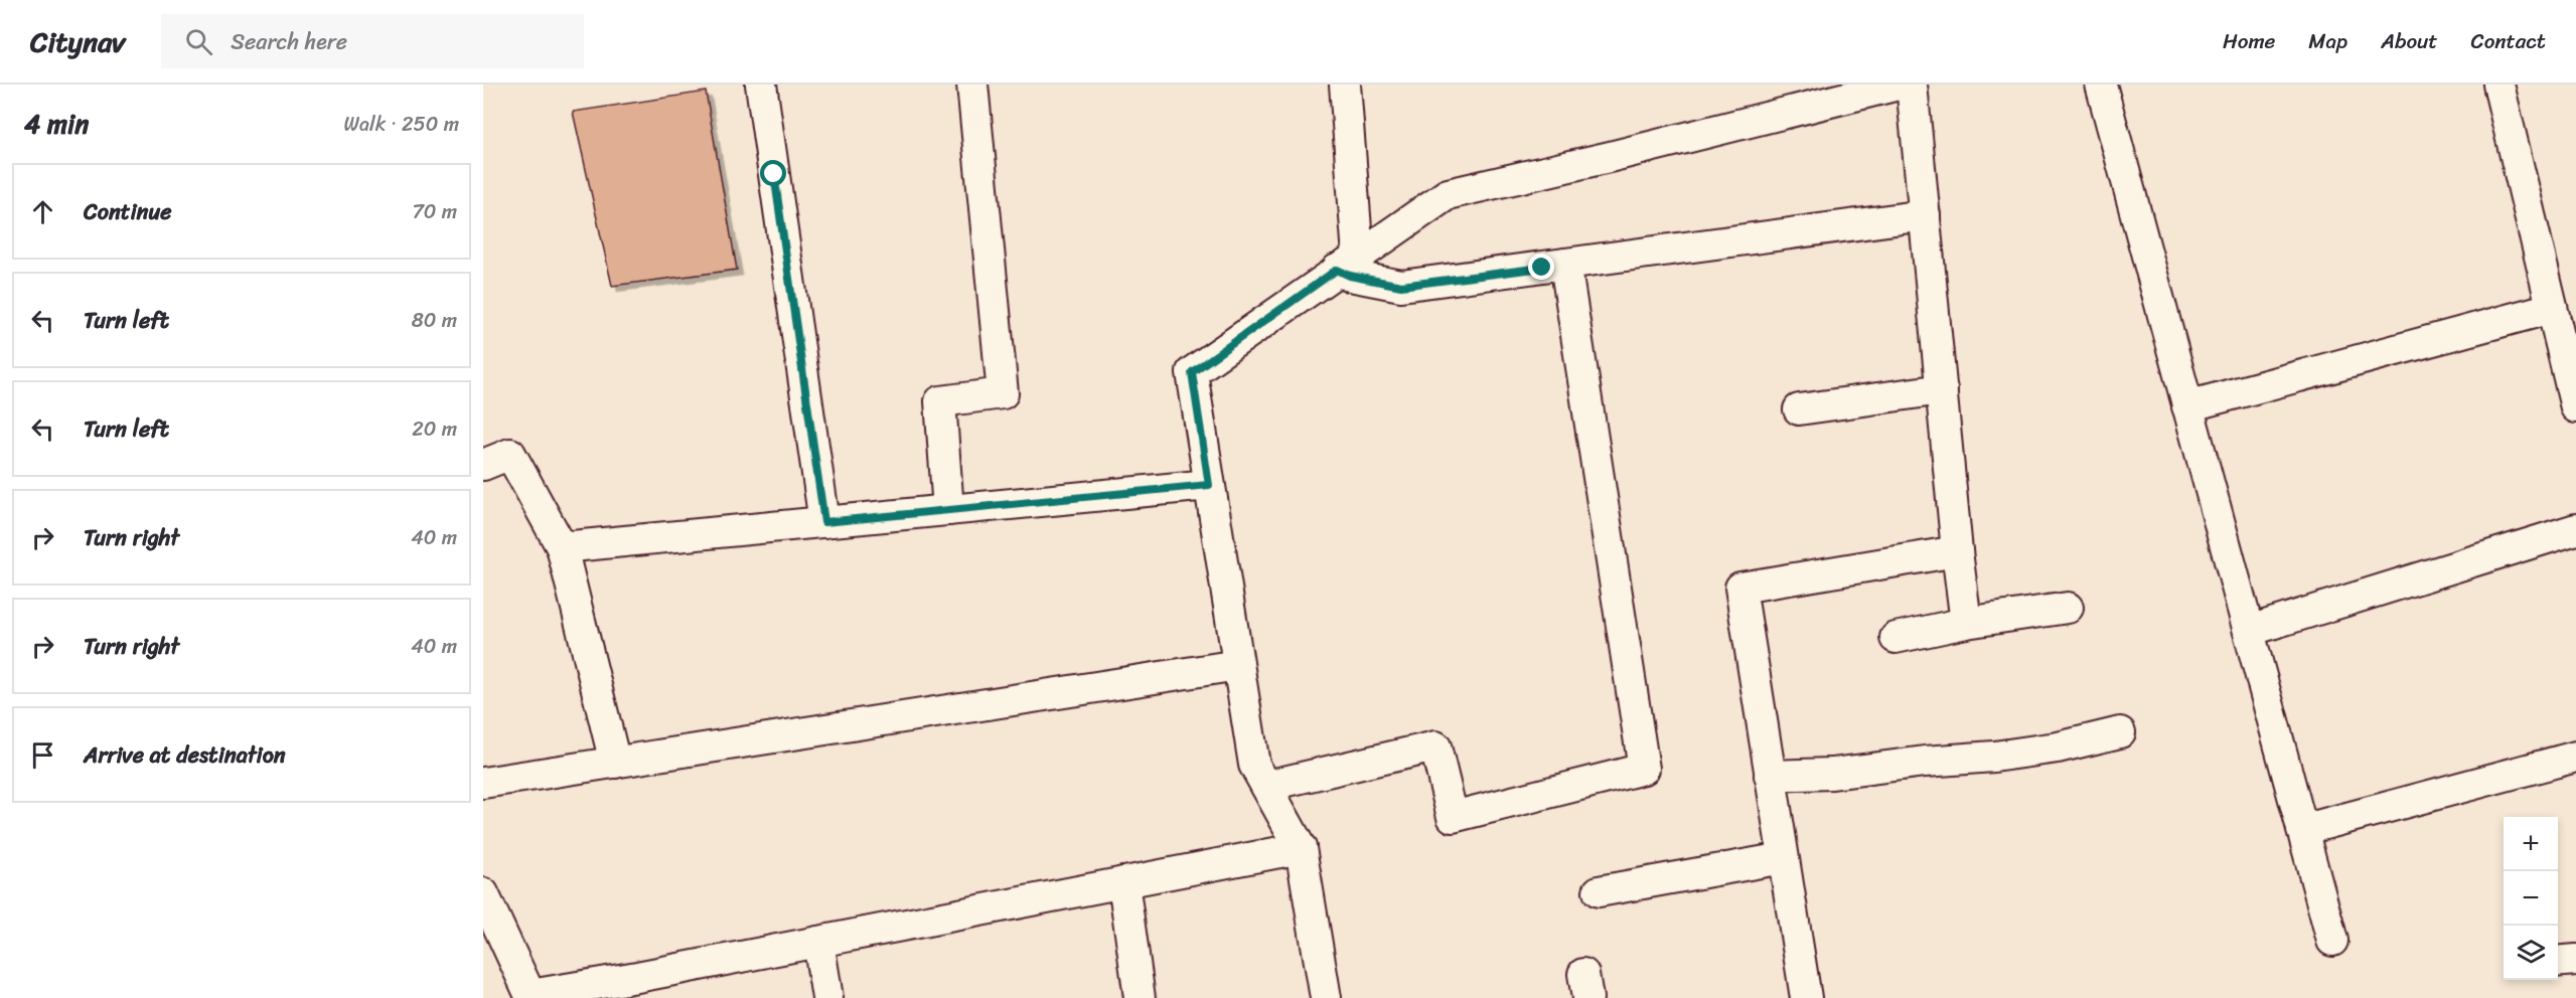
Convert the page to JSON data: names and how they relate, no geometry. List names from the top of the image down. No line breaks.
{"page":{"header":"Citynav","search":"Search here","nav":["Home","Map","About","Contact"],"heading":["4 min","Walk · 250 m"],"list":[["Continue","70 m"],["Turn left","80 m"],["Turn left","20 m"],["Turn right","40 m"],["Turn right","40 m"],"Arrive at destination"],"map_buttons":["+","−"]}}
